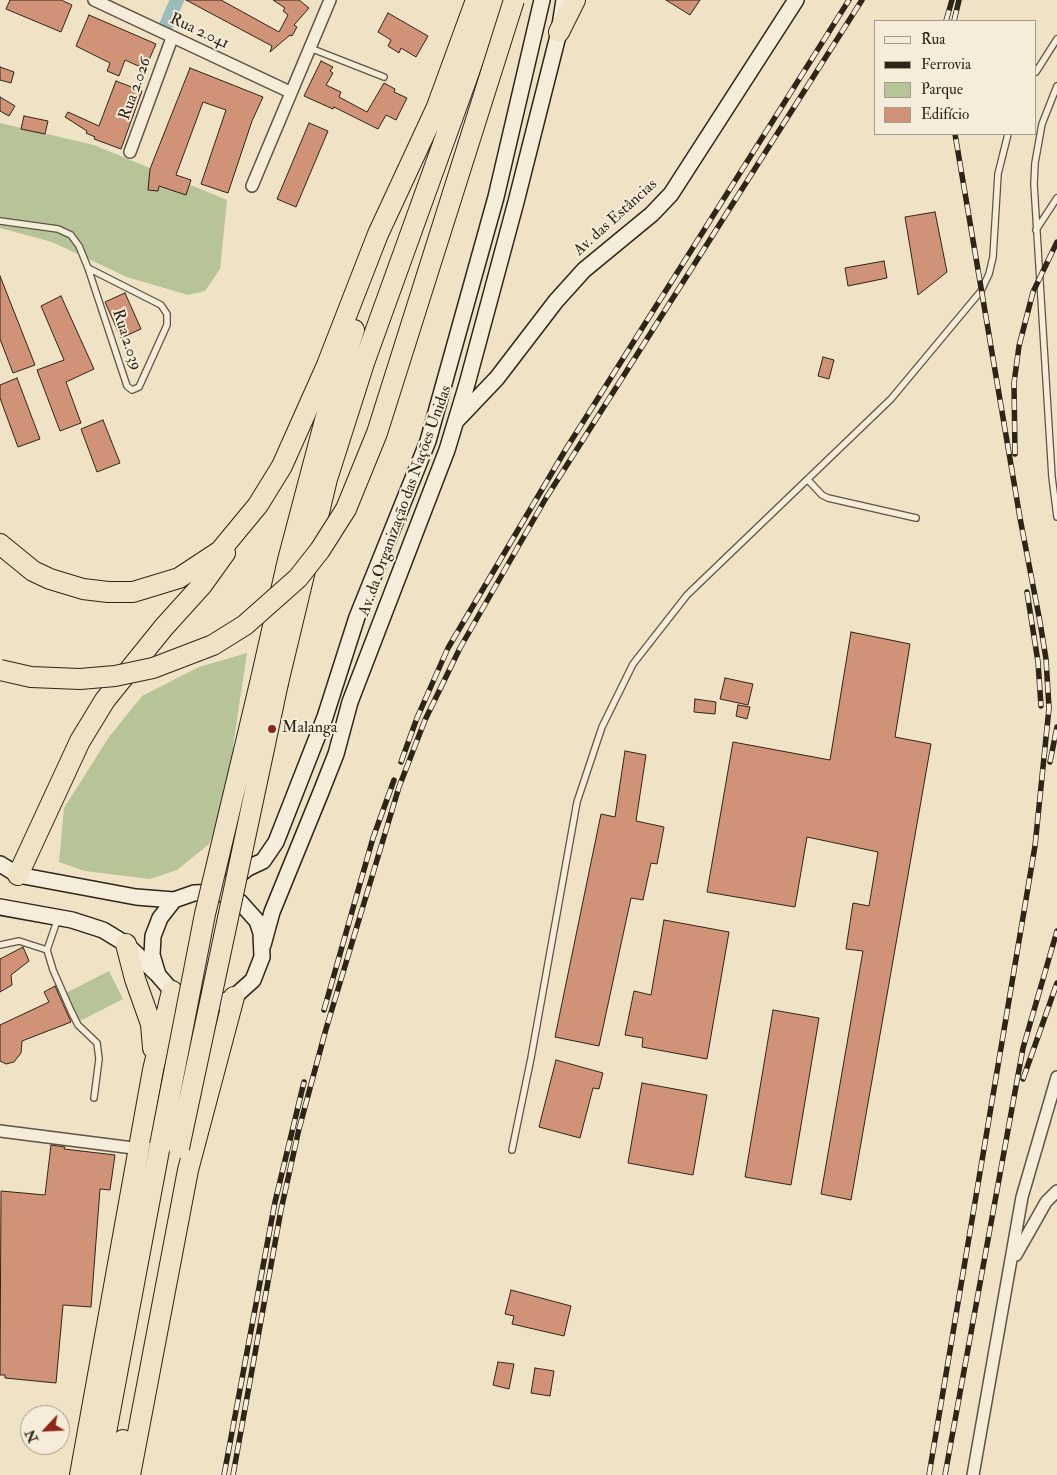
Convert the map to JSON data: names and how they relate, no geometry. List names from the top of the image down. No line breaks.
{"streets":{"main road":["Av. das Estâncias","Av. da Organização das Nações Unidas"],"street":["Rua 2.041","Rua 2.026"],"lane":["Rua 2.039"]},"crossings":[["Rua 2.041","Rua 2.026"],["Av. das Estâncias","Av. da Organização das Nações Unidas"]],"places":["Malanga"],"legend":["Rua","Ferrovia","Parque","Edifício"],"north":"bottom left"}
